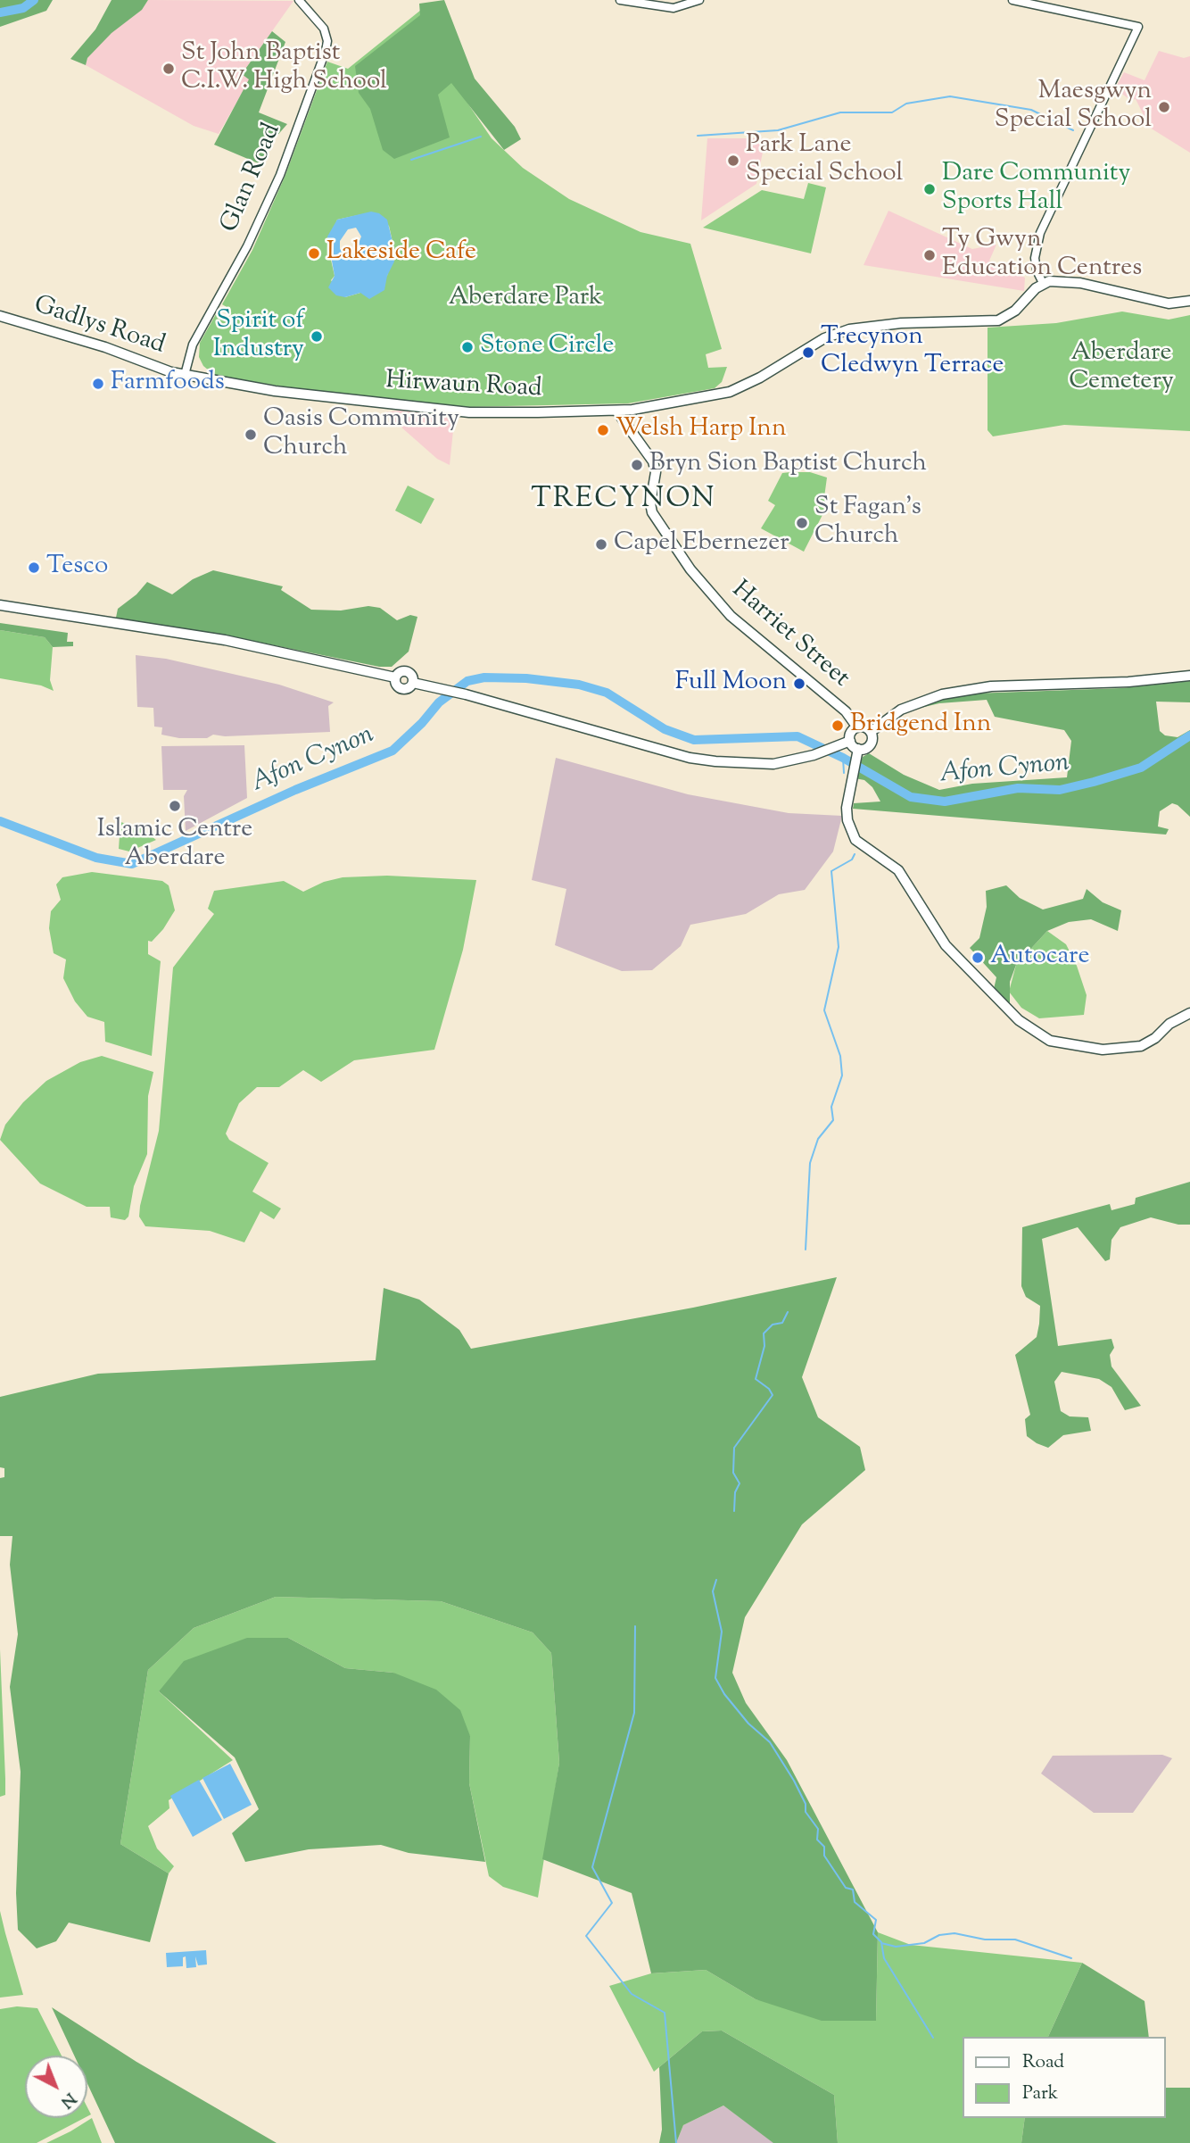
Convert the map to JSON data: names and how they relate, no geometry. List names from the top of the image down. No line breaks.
{"streets":{"main road":["Gadlys Road","Hirwaun Road","Harriet Street"],"street":["Glan Road"]},"crossings":[["Glan Road","Gadlys Road"],["Glan Road","Hirwaun Road"],["Gadlys Road","Hirwaun Road"],["Hirwaun Road","Harriet Street"]],"districts":["TRECYNON"],"water":["Afon Cynon"],"parks":["Aberdare Park","Aberdare Cemetery"],"places":["St John Baptist C.I.W. High School","Maesgwyn Special School","Park Lane Special School","Dare Community Sports Hall","Lakeside Cafe","Ty Gwyn Education Centres","Spirit of Industry","Stone Circle","Trecynon Cledwyn Terrace","Farmfoods","Welsh Harp Inn","Oasis Community Church","Bryn Sion Baptist Church","St Fagan's Church","Capel Ebernezer","Tesco","Full Moon","Bridgend Inn","Islamic Centre Aberdare","Autocare"],"legend":["Road","Park"],"north":"bottom right"}
